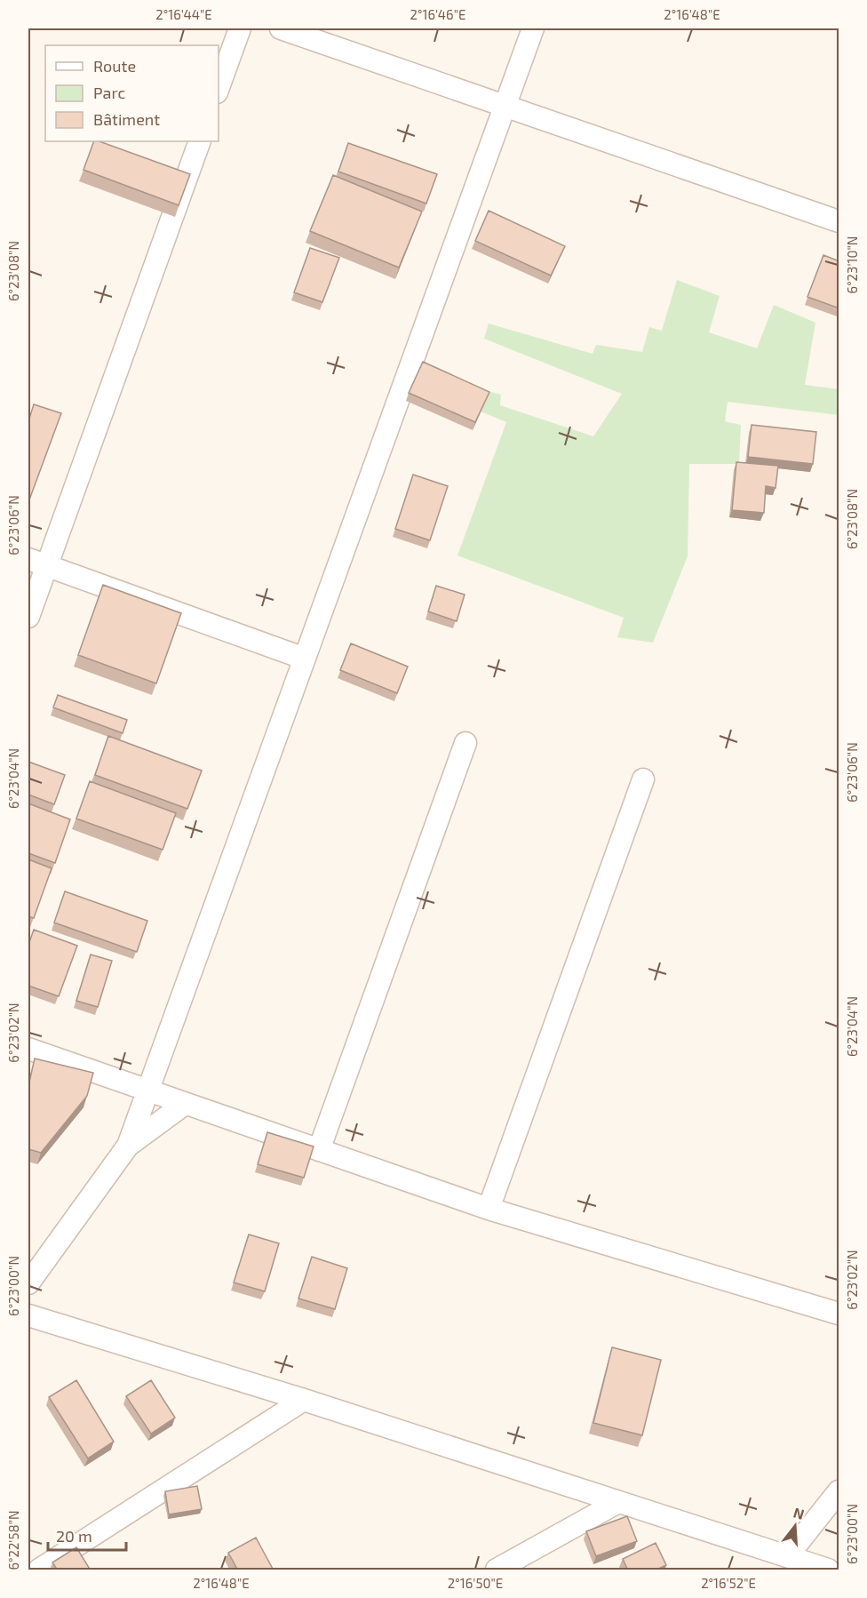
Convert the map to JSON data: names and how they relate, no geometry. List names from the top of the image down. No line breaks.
{"legend":["Route","Parc","Bâtiment"],"scale_bar":"20 m","north":"top","coordinates":["2°16'44\"E","2°16'46\"E","2°16'48\"E","6°23'10\"N","6°23'08\"N","6°23'06\"N","6°23'04\"N","6°23'02\"N","6°23'00\"N","6°22'58\"N","2°16'50\"E","2°16'52\"E"]}
